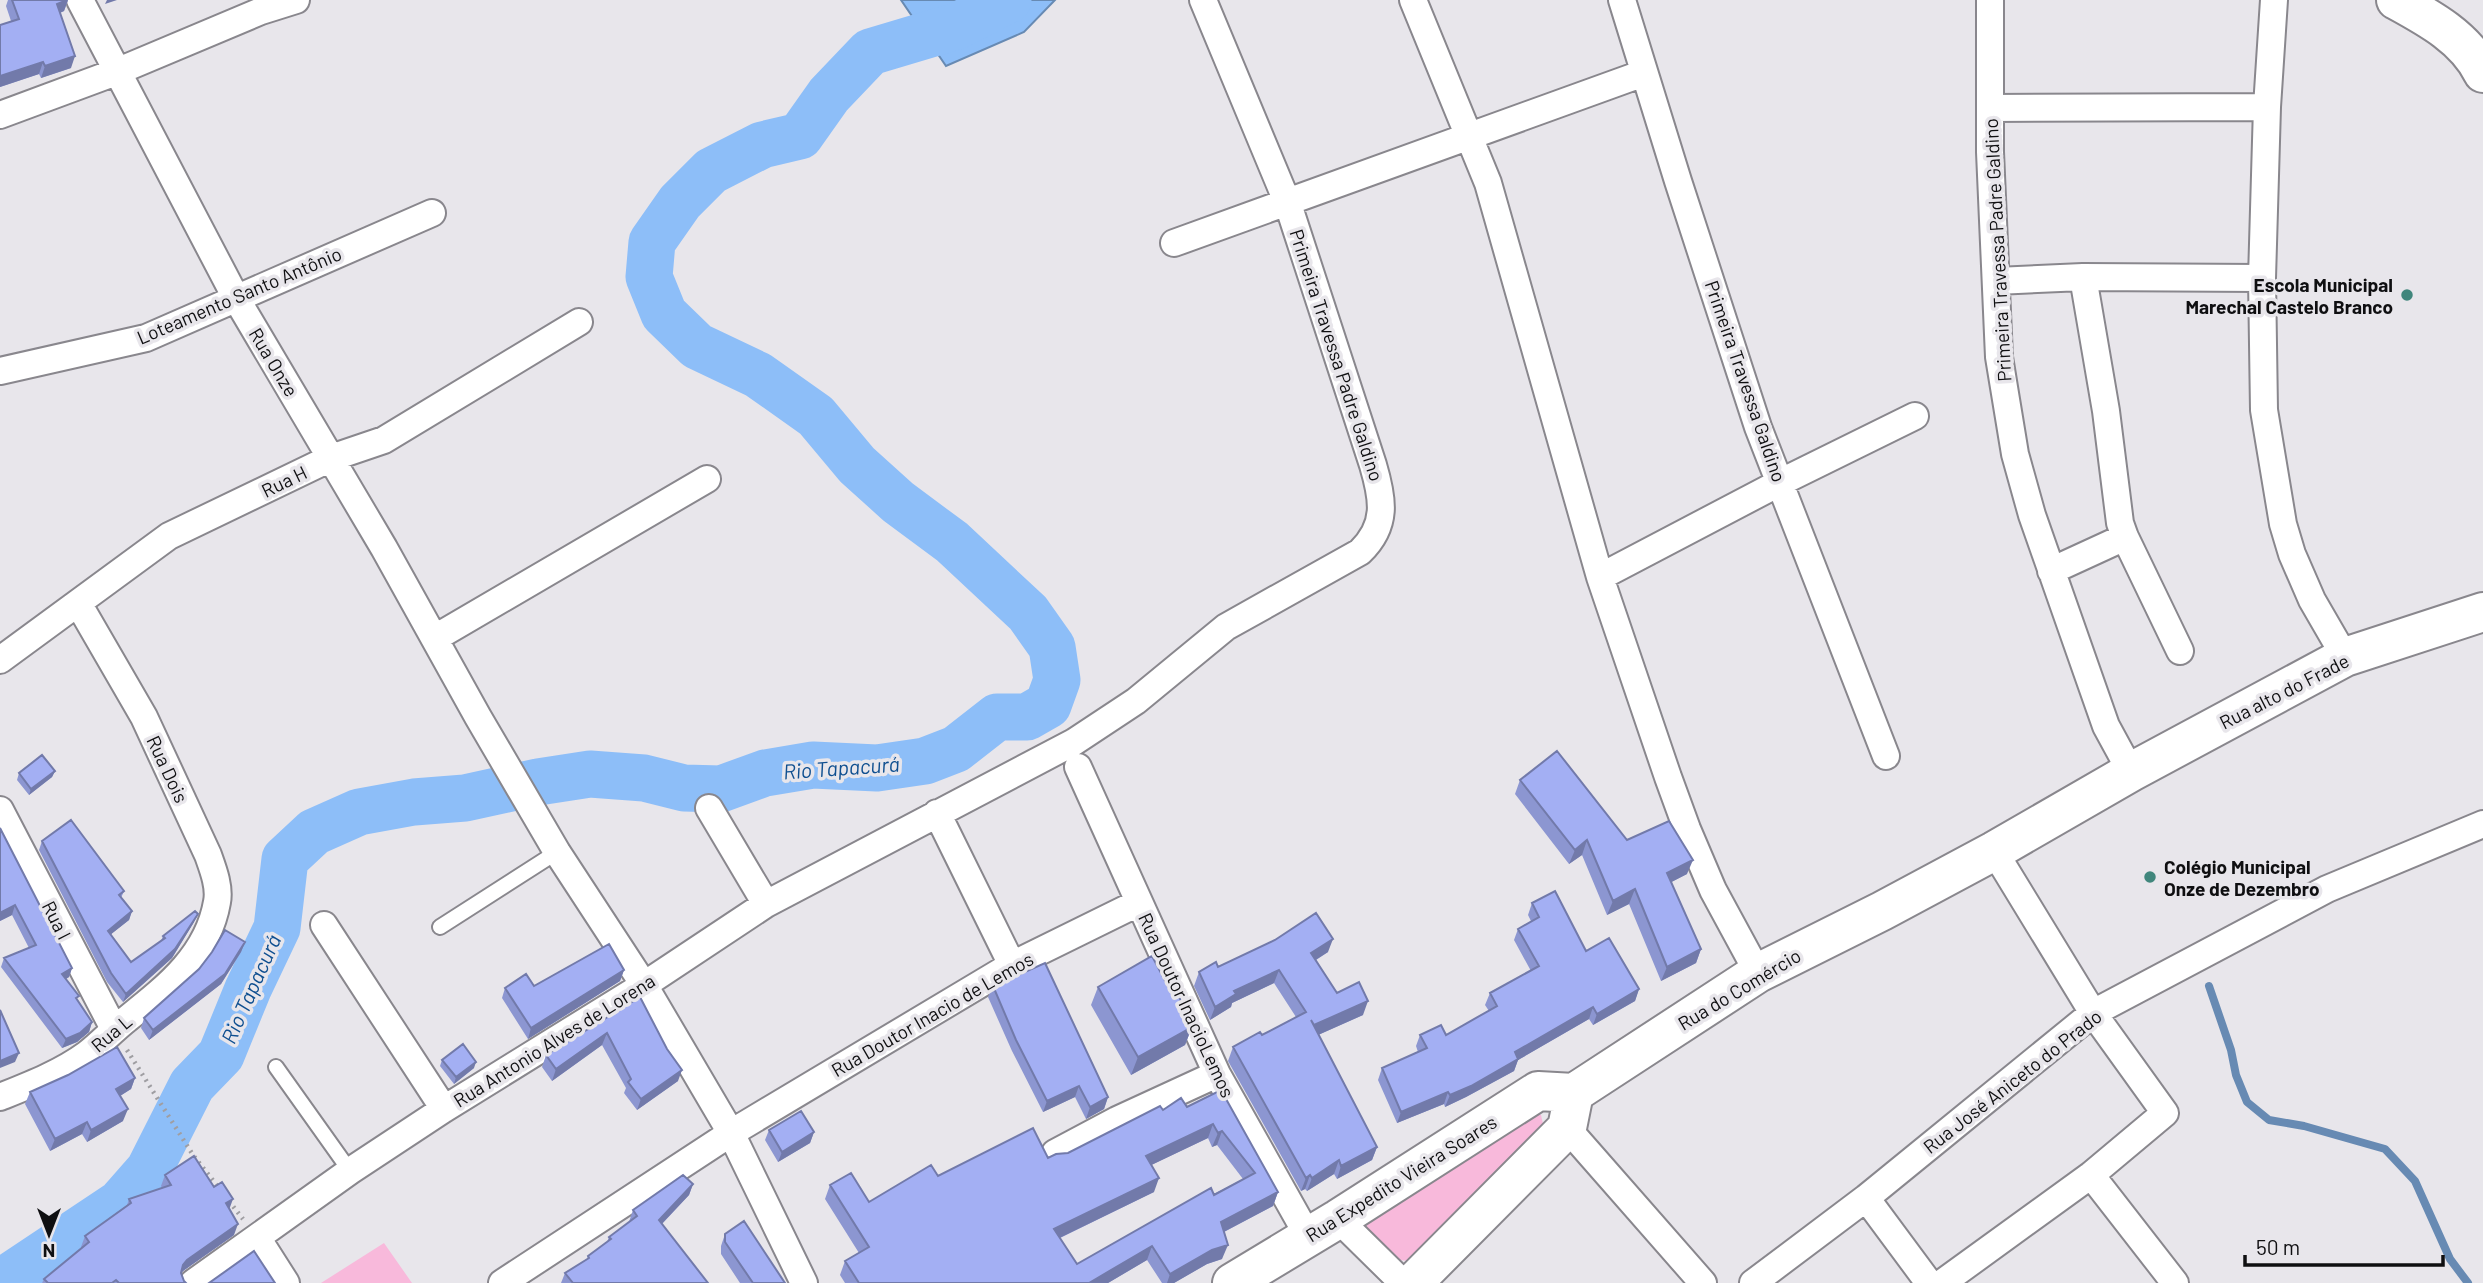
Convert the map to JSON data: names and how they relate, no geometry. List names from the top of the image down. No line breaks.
{"streets":{"main road":["Rua alto do Frade","Rua do Comércio","Rua Expedito Vieira Soares"],"street":["Primeira Travessa Padre Galdino","Loteamento Santo Antônio","Rua Onze","Primeira Travessa Galdino","Rua H","Rua Dois","Rua I","Rua Doutor InacioLemos","Rua Doutor Inacio de Lemos","Rua L","Rua Antonio Alves de Lorena","Rua José Aniceto do Prado"]},"crossings":[["Primeira Travessa Padre Galdino","Rua alto do Frade"],["Primeira Travessa Padre Galdino","Rua do Comércio"],["Primeira Travessa Padre Galdino","Rua Antonio Alves de Lorena"],["Loteamento Santo Antônio","Rua Onze"],["Rua Onze","Rua H"],["Rua H","Rua Dois"],["Rua alto do Frade","Rua do Comércio"],["Rua Dois","Rua L"],["Rua I","Rua L"],["Rua do Comércio","Rua Expedito Vieira Soares"],["Rua Doutor InacioLemos","Rua Doutor Inacio de Lemos"],["Rua Doutor InacioLemos","Rua Expedito Vieira Soares"]],"water":["Rio Tapacurá"],"places":["Escola Municipal Marechal Castelo Branco","Colégio Municipal Onze de Dezembro"],"scale_bar":"50 m","north":"bottom"}
